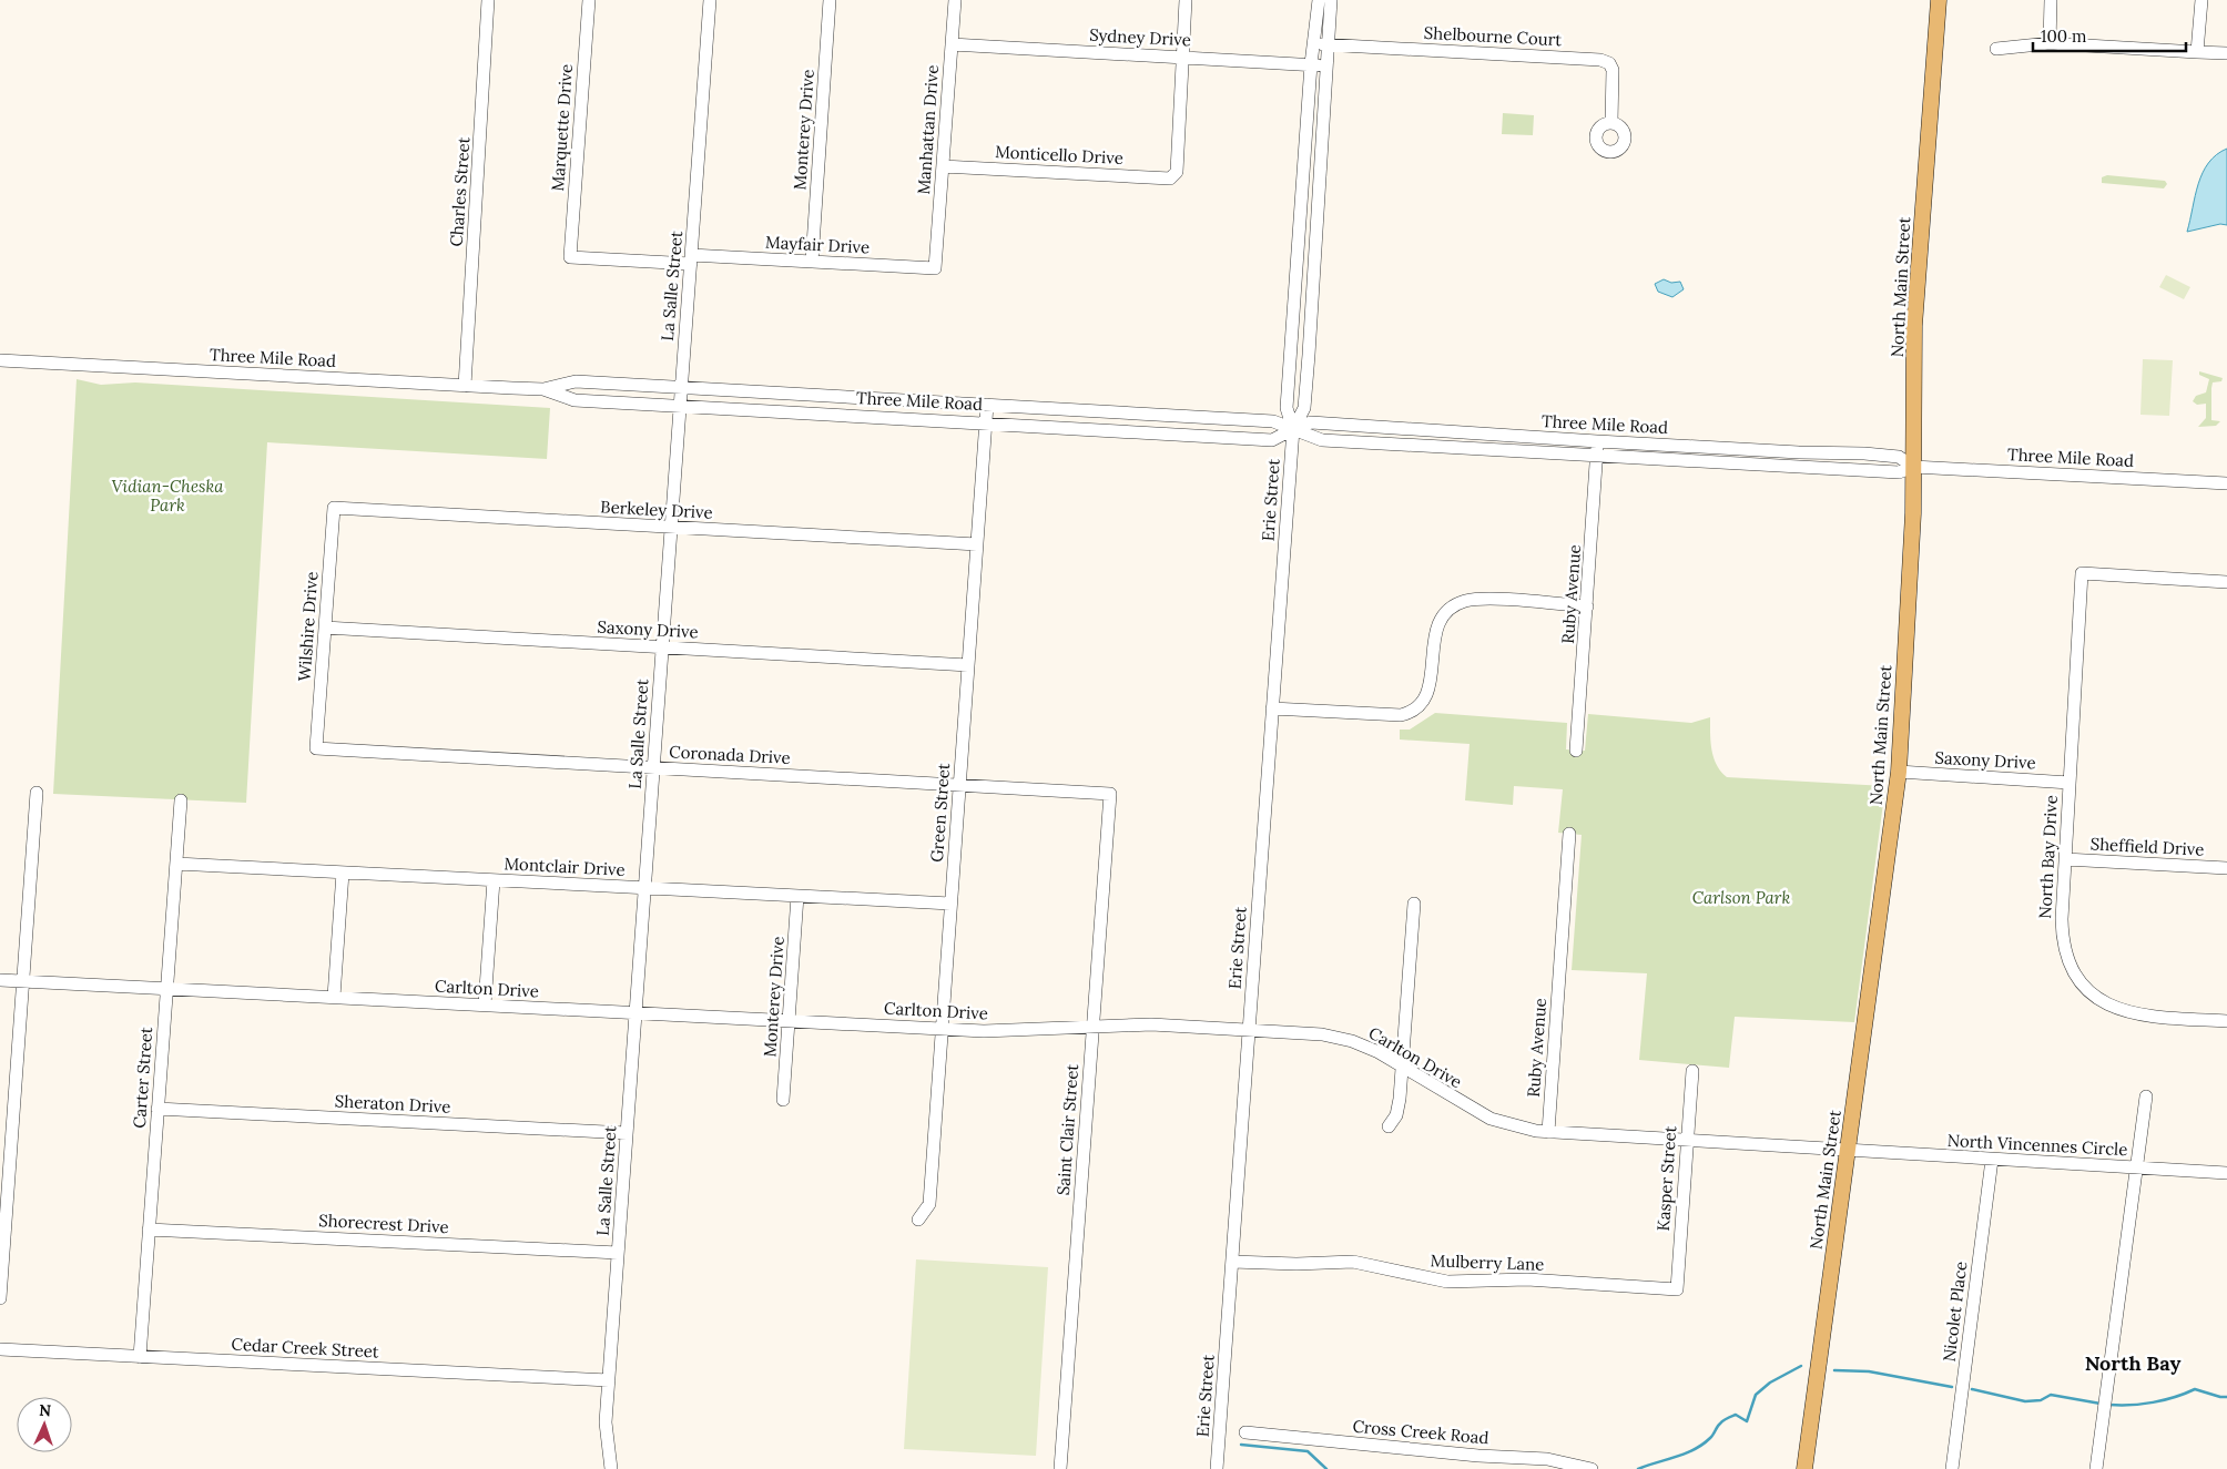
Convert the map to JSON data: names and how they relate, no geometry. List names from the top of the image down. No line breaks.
{"streets":{"main road":["North Main Street"],"street":["Shelbourne Court","Sydney Drive","Marquette Drive","Monterey Drive","Manhattan Drive","Monticello Drive","Charles Street","Mayfair Drive","La Salle Street","Three Mile Road","Erie Street","Berkeley Drive","Ruby Avenue","Wilshire Drive","Saxony Drive","Coronada Drive","Green Street","Sheffield Drive","North Bay Drive","Montclair Drive","Carlton Drive","Carter Street","Sheraton Drive","Saint Clair Street","North Vincennes Circle","Kasper Street","Shorecrest Drive","Mulberry Lane","Nicolet Place","Cedar Creek Street","Cross Creek Road"]},"crossings":[["Shelbourne Court","Erie Street"],["Sydney Drive","Manhattan Drive"],["Sydney Drive","Monticello Drive"],["Sydney Drive","Erie Street"],["Marquette Drive","Mayfair Drive"],["Monterey Drive","Mayfair Drive"],["Monterey Drive","Montclair Drive"],["Monterey Drive","Carlton Drive"],["Manhattan Drive","Monticello Drive"],["Manhattan Drive","Mayfair Drive"],["Charles Street","Three Mile Road"],["Mayfair Drive","La Salle Street"],["La Salle Street","Three Mile Road"],["La Salle Street","Berkeley Drive"],["La Salle Street","Saxony Drive"],["La Salle Street","Coronada Drive"],["La Salle Street","Montclair Drive"],["La Salle Street","Carlton Drive"],["La Salle Street","Sheraton Drive"],["La Salle Street","Shorecrest Drive"],["La Salle Street","Cedar Creek Street"],["North Main Street","Three Mile Road"],["North Main Street","Saxony Drive"],["North Main Street","Carlton Drive"],["North Main Street","North Vincennes Circle"],["Three Mile Road","Erie Street"],["Three Mile Road","Ruby Avenue"],["Three Mile Road","Green Street"],["Erie Street","Carlton Drive"],["Erie Street","Mulberry Lane"],["Berkeley Drive","Wilshire Drive"],["Berkeley Drive","Green Street"],["Ruby Avenue","Carlton Drive"],["Wilshire Drive","Saxony Drive"],["Wilshire Drive","Coronada Drive"],["Saxony Drive","Green Street"],["Saxony Drive","North Bay Drive"],["Coronada Drive","Green Street"],["Coronada Drive","Saint Clair Street"],["Green Street","Montclair Drive"],["Green Street","Carlton Drive"],["Sheffield Drive","North Bay Drive"],["Montclair Drive","Carter Street"],["Carlton Drive","Carter Street"],["Carlton Drive","Saint Clair Street"],["Carlton Drive","North Vincennes Circle"],["Carlton Drive","Kasper Street"],["Carter Street","Sheraton Drive"],["Carter Street","Shorecrest Drive"],["Carter Street","Cedar Creek Street"],["North Vincennes Circle","Nicolet Place"],["Kasper Street","Mulberry Lane"]],"districts":["North Bay"],"parks":["Vidian-Cheska Park","Carlson Park"],"scale_bar":"100 m","north":"top"}
